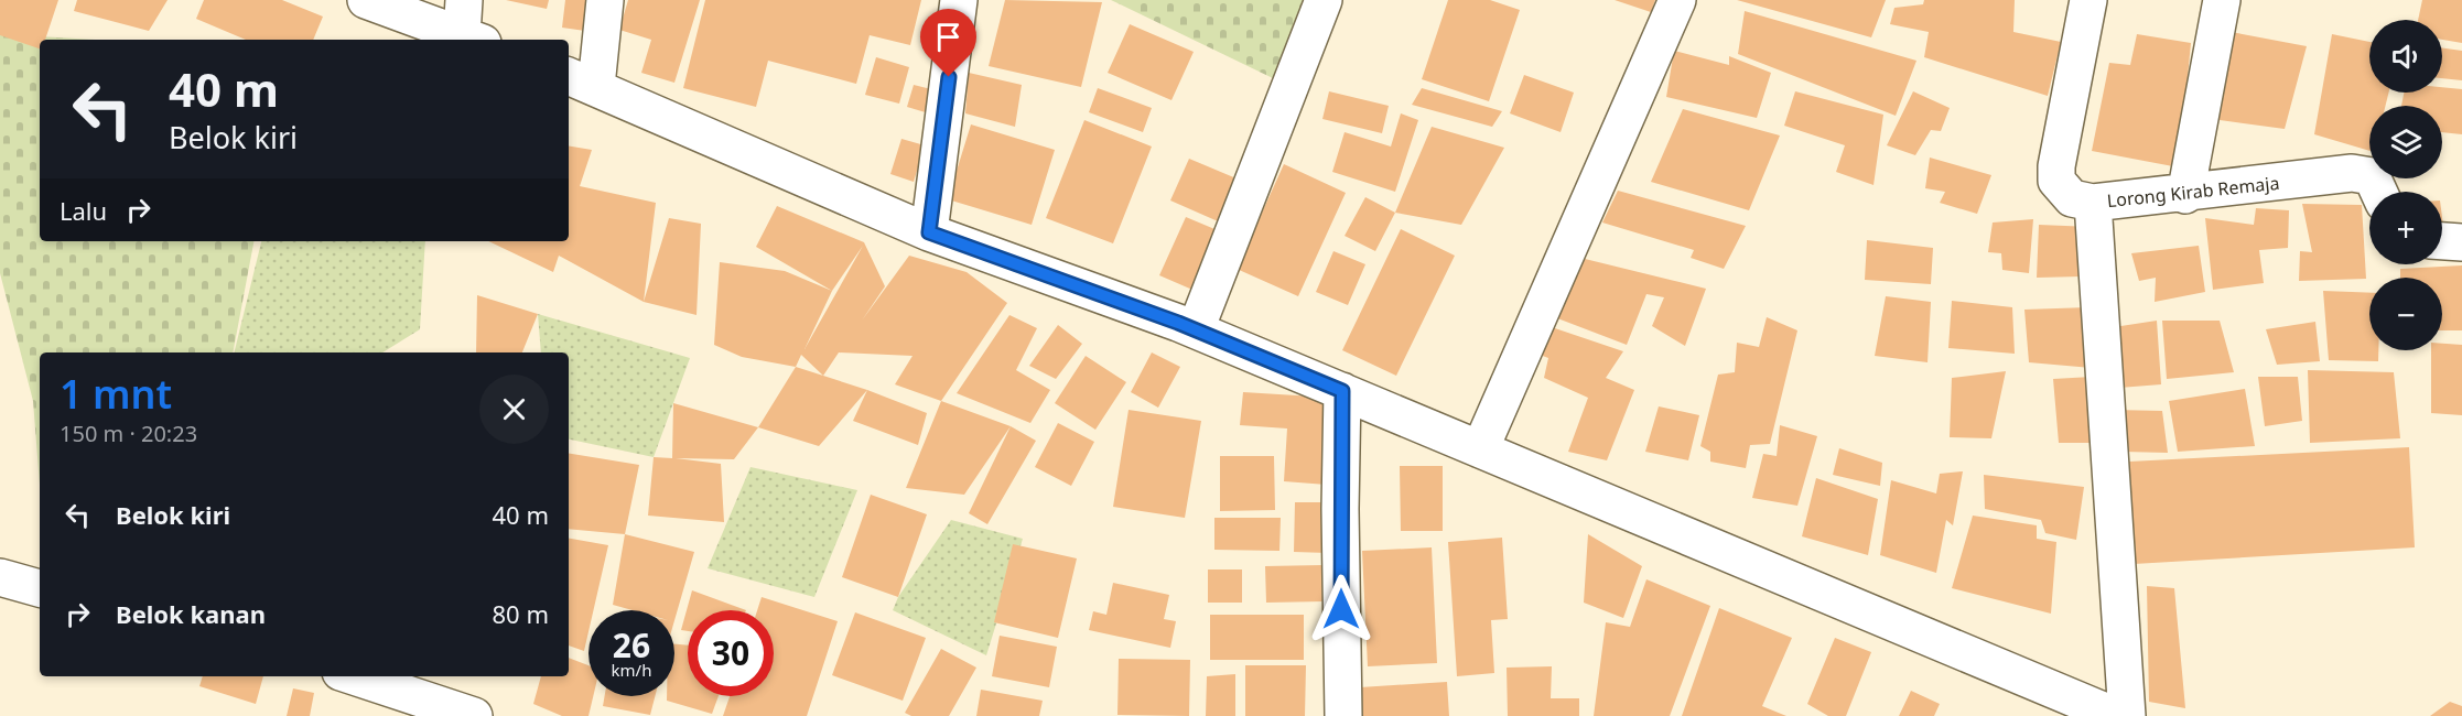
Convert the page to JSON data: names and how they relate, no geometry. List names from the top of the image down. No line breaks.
{"streets":{"street":["Lorong Kirab Remaja"]},"page":{"map_buttons":["+","−"],"turn":["40 m","Belok kiri"],"then":"Lalu","heading":["1 mnt","150 m · 20:23"],"list":[{"name":"Belok kiri","value":"40 m"},{"name":"Belok kanan","value":"80 m"}],"speed":"26 km/h","limit":"30"}}
